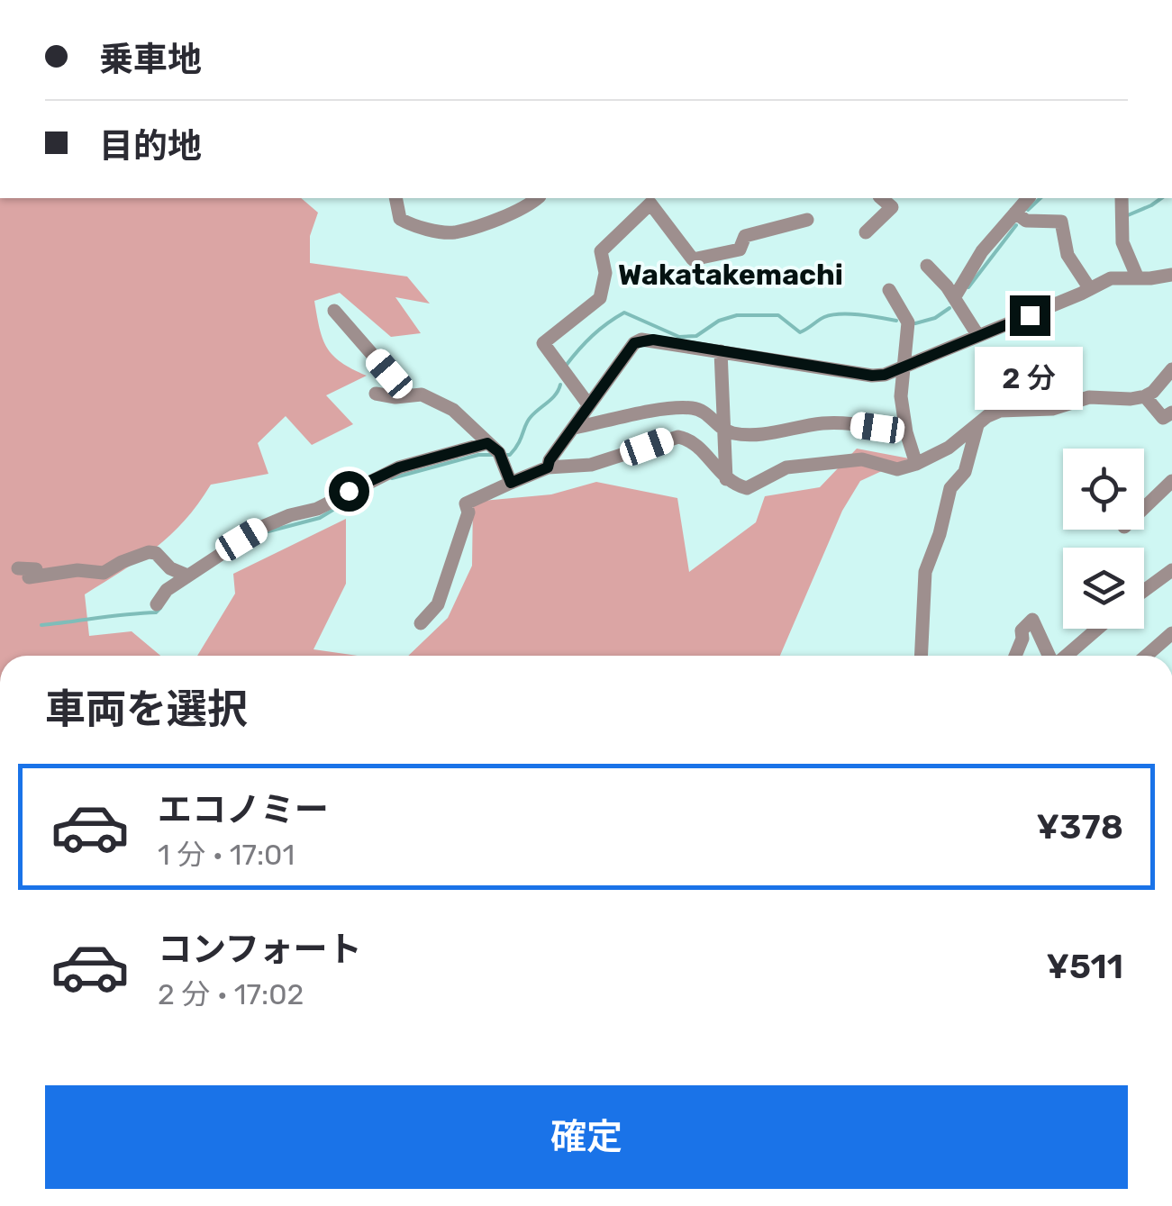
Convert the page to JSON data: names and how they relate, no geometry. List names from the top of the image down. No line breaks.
{"districts":["Wakatakemachi"],"page":{"banner":["乗車地","目的地"],"bubble":"2 分","heading":"車両を選択","list":[{"name":"エコノミー","note":"1 分 · 17:01","value":"¥378"},{"name":"コンフォート","note":"2 分 · 17:02","value":"¥511"}],"buttons":"確定"}}
